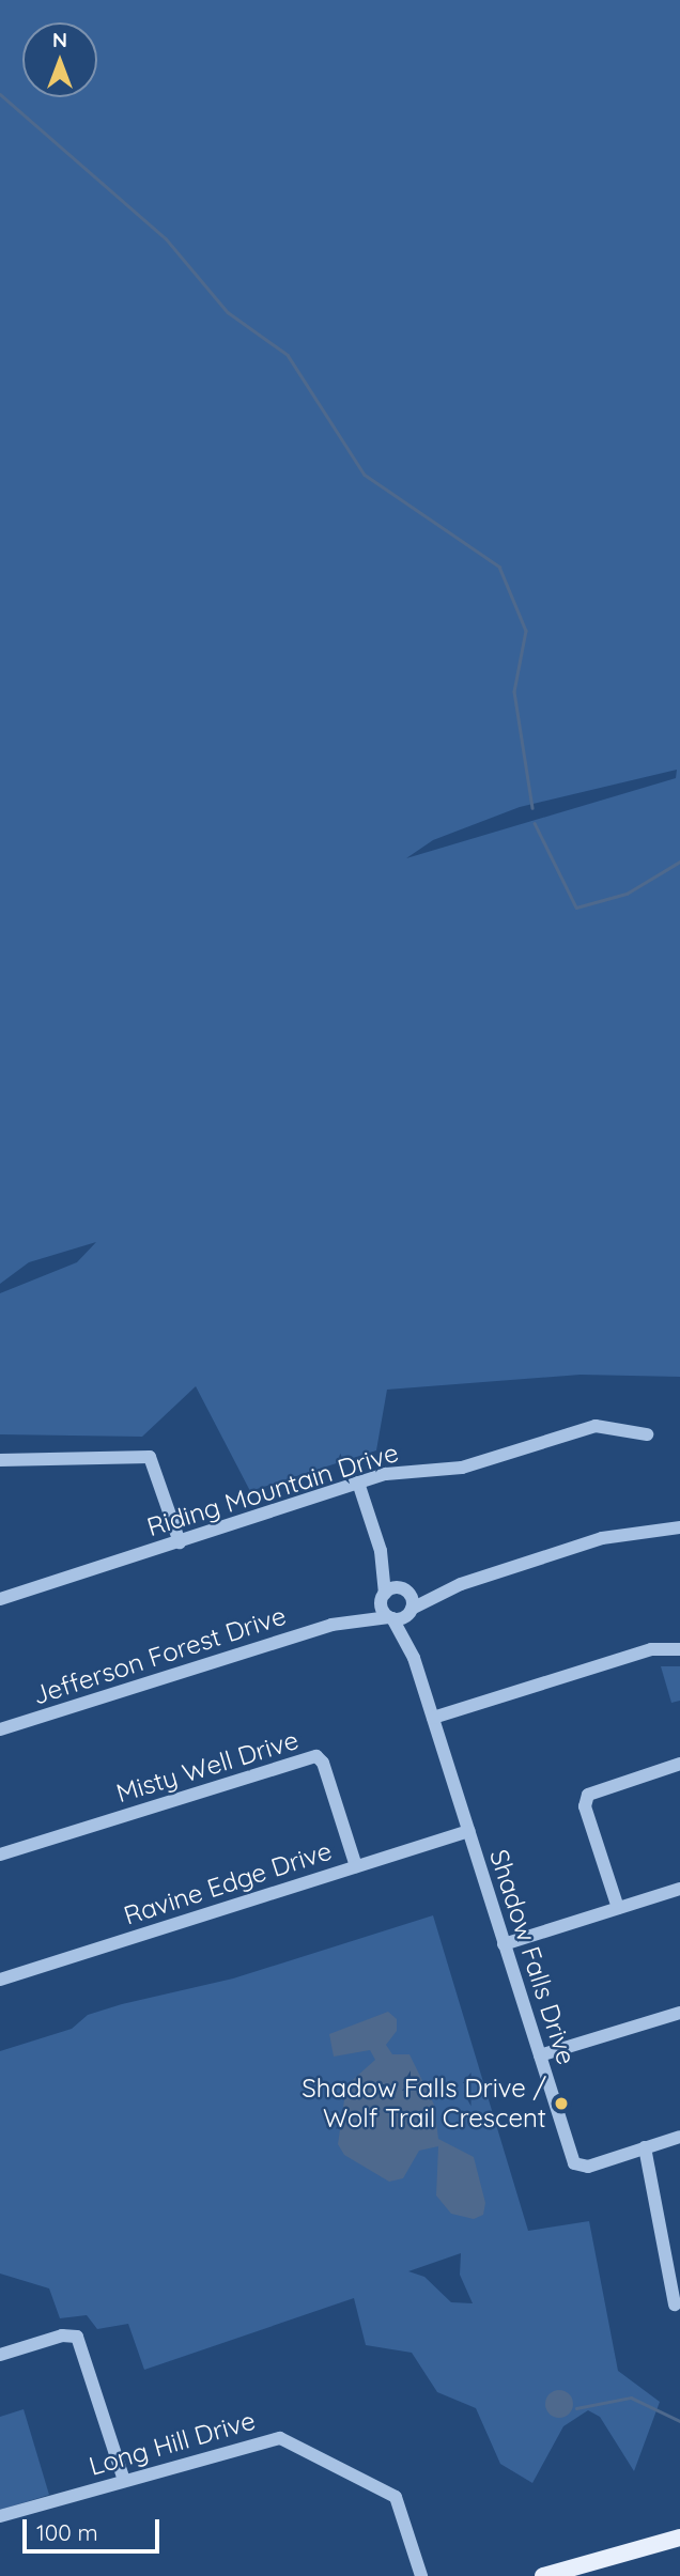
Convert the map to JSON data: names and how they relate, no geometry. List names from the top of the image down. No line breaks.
{"streets":{"street":["Riding Mountain Drive","Jefferson Forest Drive","Misty Well Drive","Ravine Edge Drive","Shadow Falls Drive","Long Hill Drive"]},"crossings":[["Jefferson Forest Drive","Shadow Falls Drive"],["Misty Well Drive","Ravine Edge Drive"],["Ravine Edge Drive","Shadow Falls Drive"]],"places":["Shadow Falls Drive / Wolf Trail Crescent"],"scale_bar":"100 m","north":"top"}
